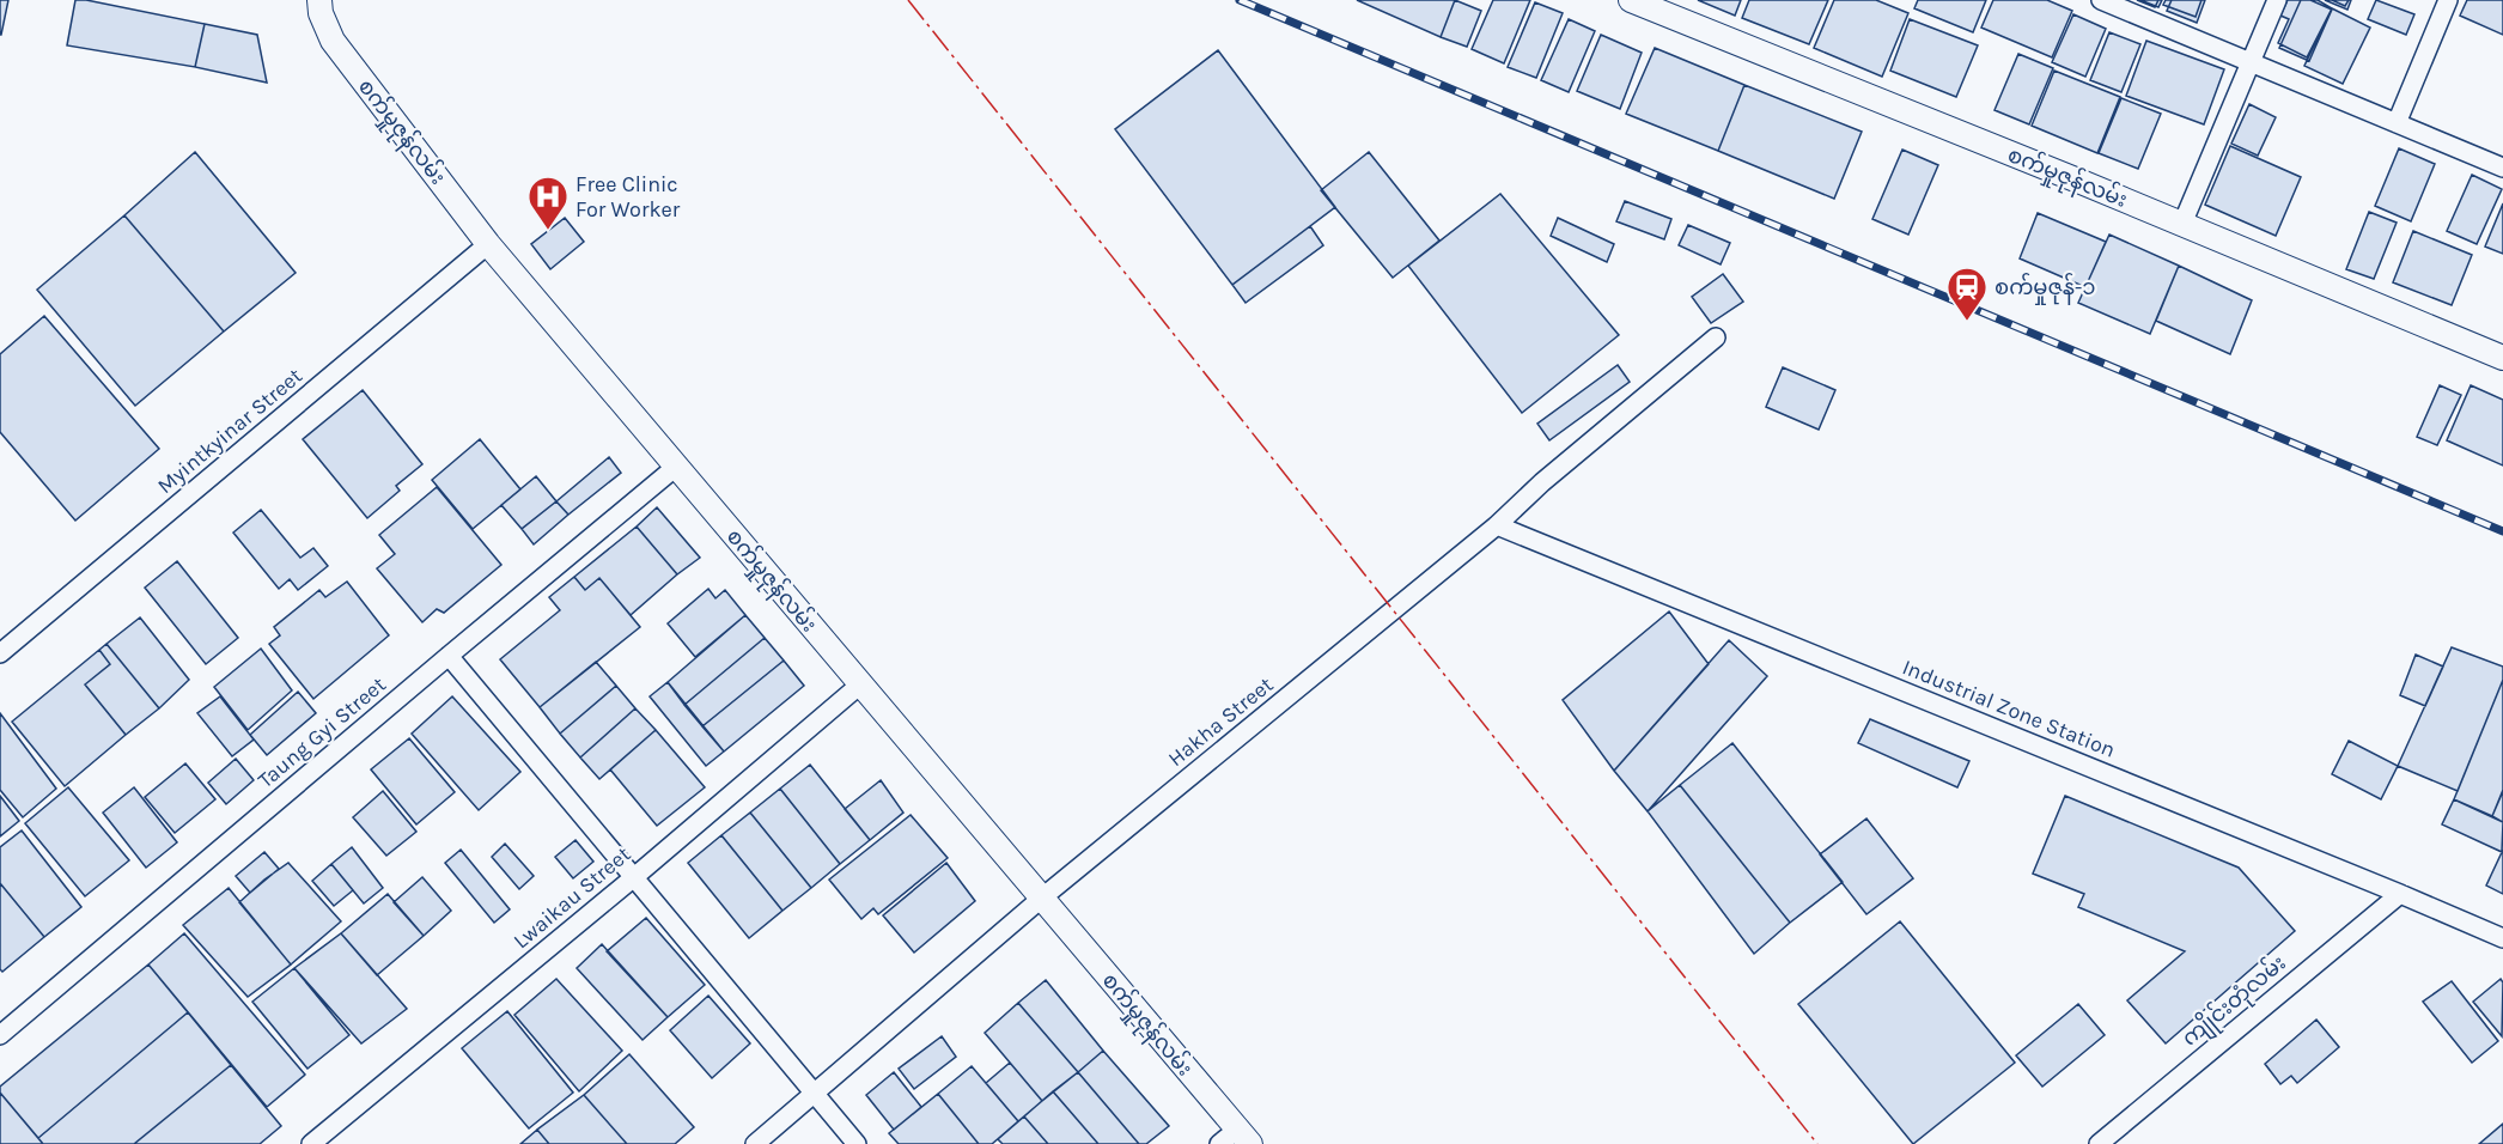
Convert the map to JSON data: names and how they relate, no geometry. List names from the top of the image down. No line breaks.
{"streets":{"street":["စက်မှုဇုန်လမ်း","Myintkyinar Street","Industrial Zone Station","Hakha Street","Taung Gyi Street","Lwaikau Street","ကျိုင်းတုံလမ်း"]},"crossings":[["စက်မှုဇုန်လမ်း","Myintkyinar Street"],["စက်မှုဇုန်လမ်း","Hakha Street"],["စက်မှုဇုန်လမ်း","Taung Gyi Street"],["စက်မှုဇုန်လမ်း","Lwaikau Street"],["Industrial Zone Station","Hakha Street"],["Industrial Zone Station","ကျိုင်းတုံလမ်း"]],"places":{"hospital":["Free Clinic For Worker"],"station":["စက်မှုဇုန်-၁"]}}
